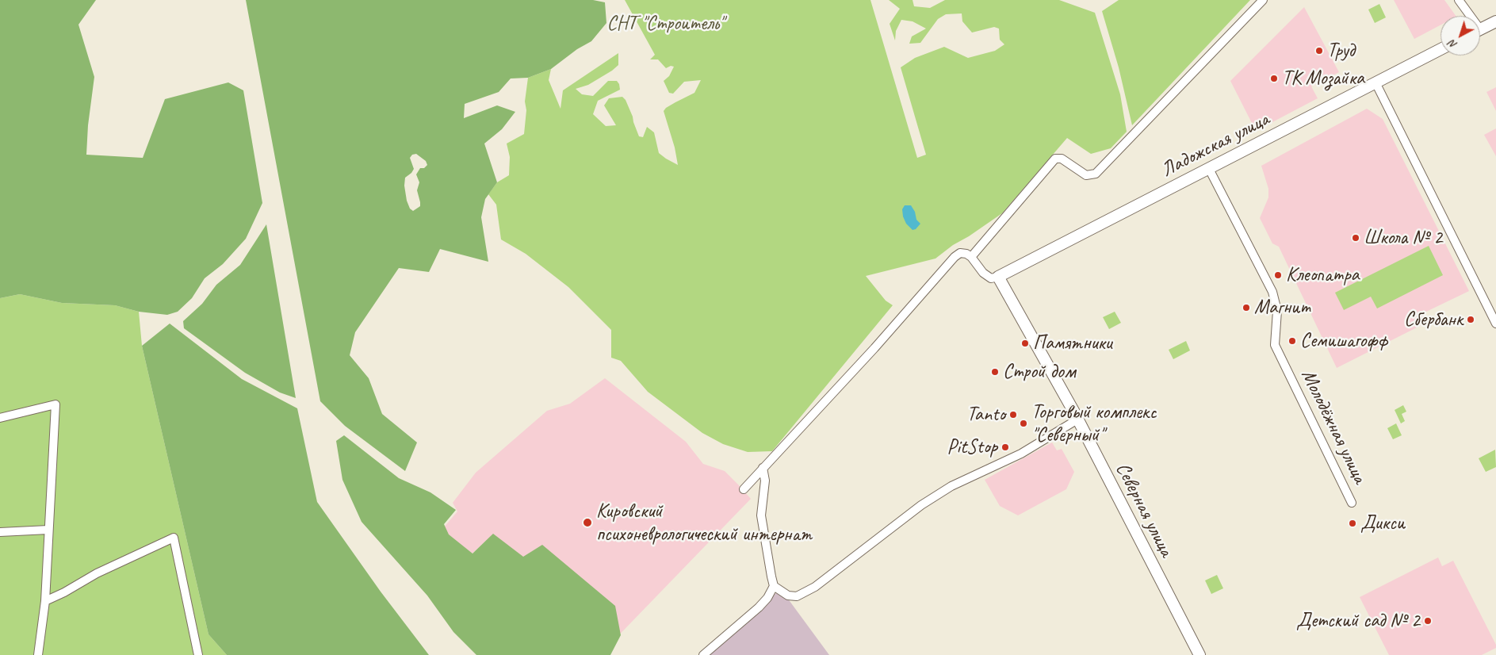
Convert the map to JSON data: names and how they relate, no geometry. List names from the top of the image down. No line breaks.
{"streets":{"street":["Ладожская улица","Молодёжная улица","Северная улица"]},"crossings":[["Ладожская улица","Молодёжная улица"],["Ладожская улица","Северная улица"]],"parks":["СНТ \"Строитель\""],"places":["Труд","ТК Мозайка","Школа № 2","Клеопатра","Магнит","Сбербанк","Семишагофф","Памятники","Строй дом","Tanto","Торговый комплекс \"Северный\"","PitStop","Кировский психоневрологический интернат","Дикси","Детский сад № 2"],"north":"bottom left"}
